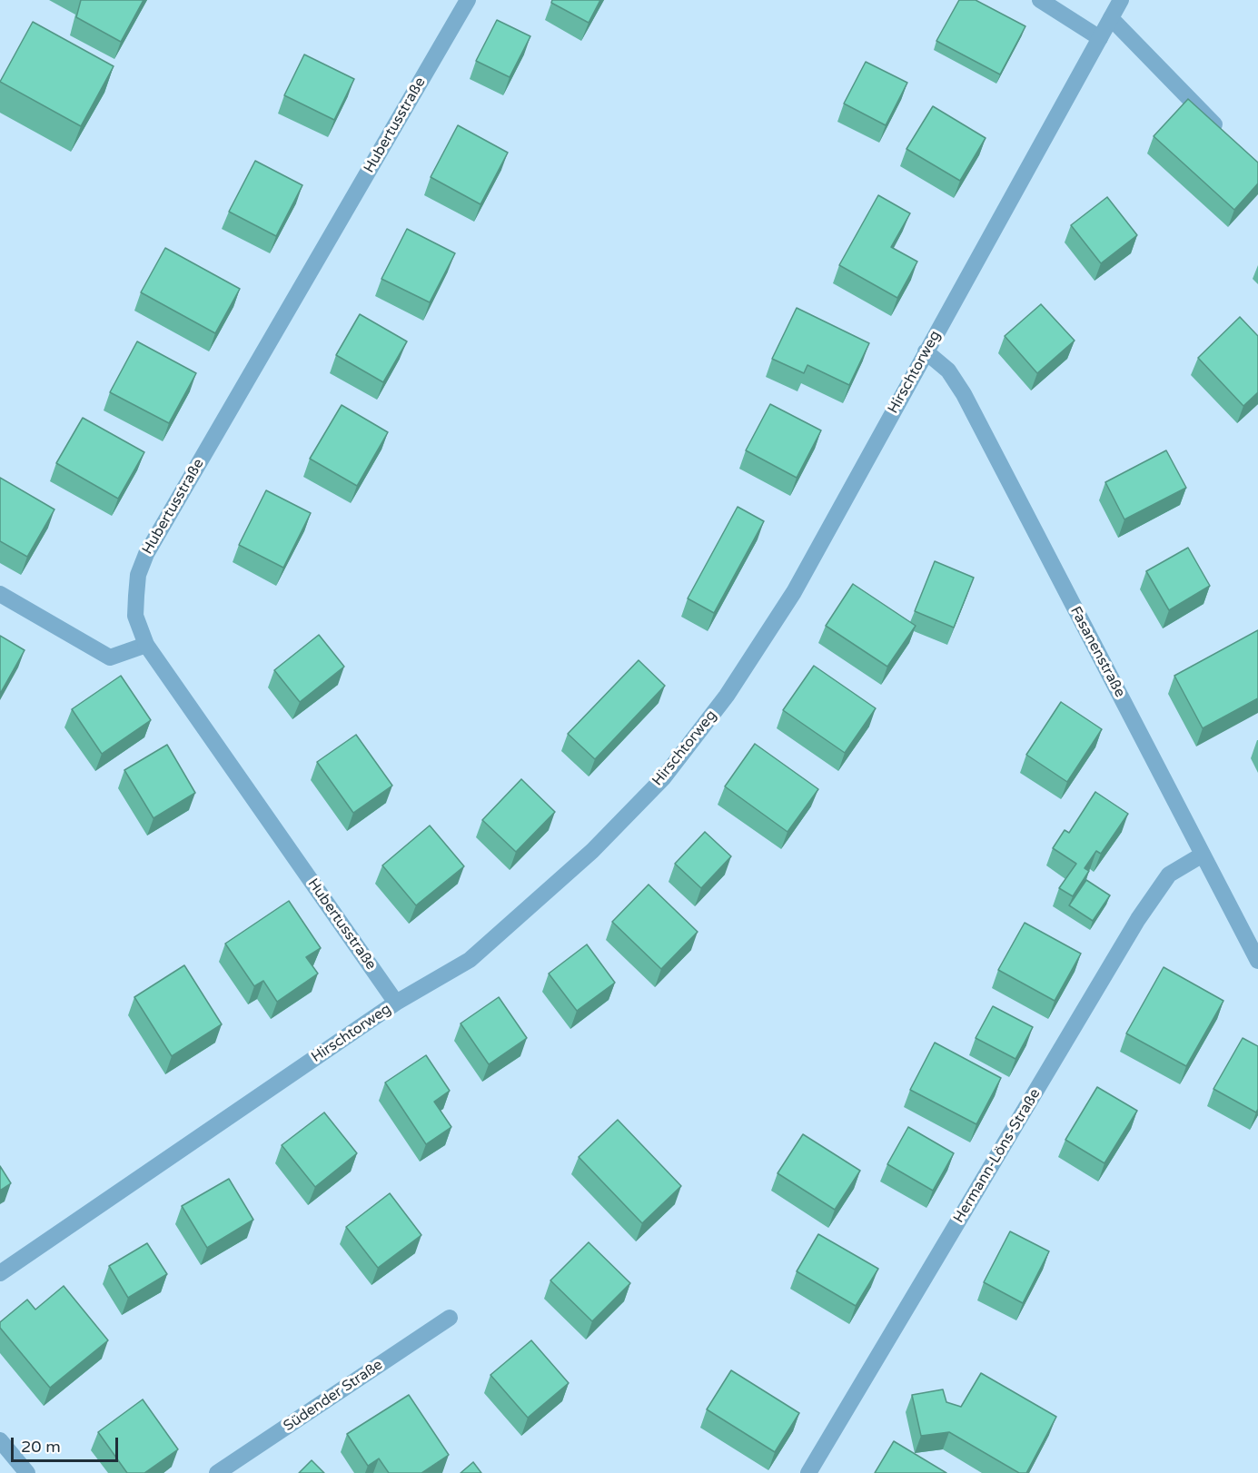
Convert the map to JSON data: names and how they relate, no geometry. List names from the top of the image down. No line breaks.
{"streets":{"street":["Hubertusstraße","Hirschtorweg","Fasanenstraße","Hermann-Löns-Straße","Südender Straße"]},"crossings":[["Hubertusstraße","Hirschtorweg"],["Hirschtorweg","Fasanenstraße"],["Fasanenstraße","Hermann-Löns-Straße"]],"scale_bar":"20 m"}
